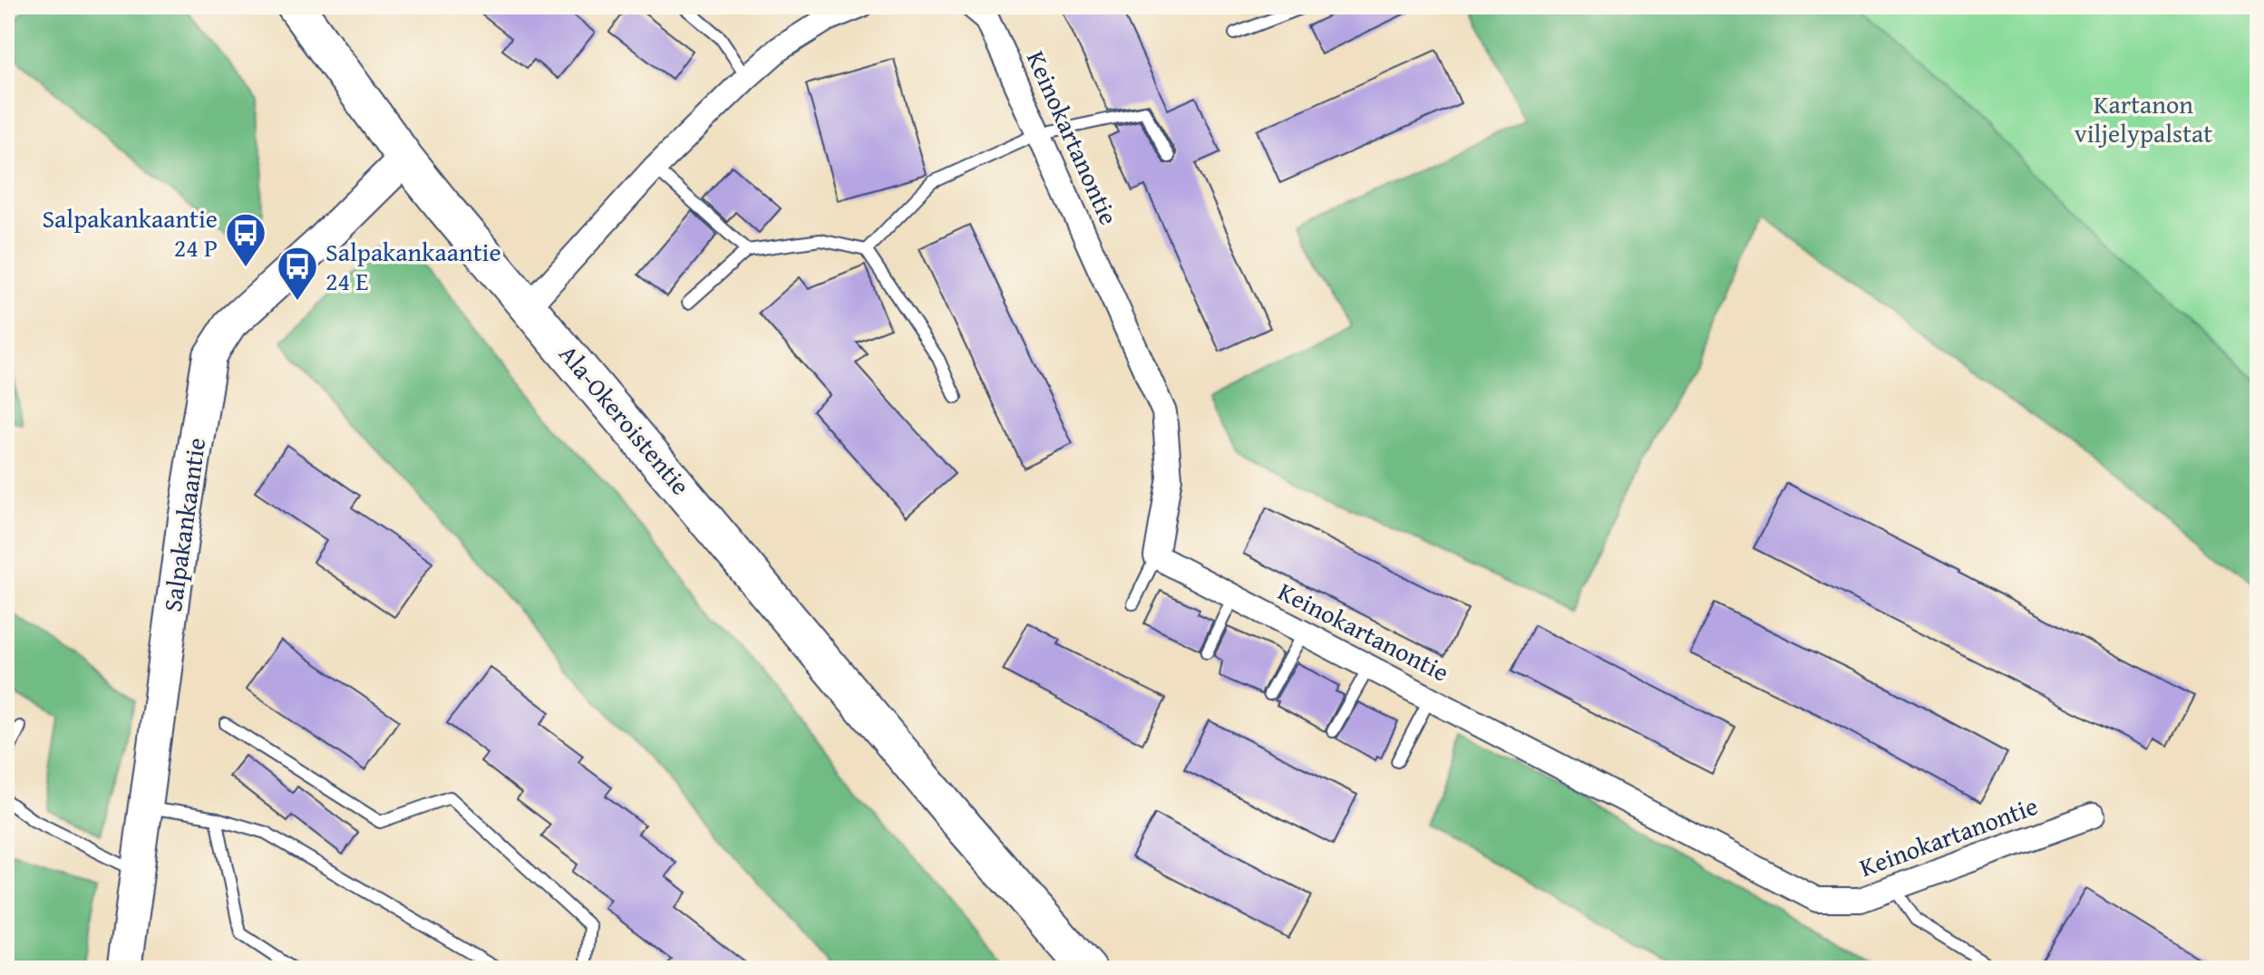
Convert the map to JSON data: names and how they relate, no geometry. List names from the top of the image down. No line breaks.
{"streets":{"main road":["Ala-Okeroistentie"],"street":["Keinokartanontie","Salpakankaantie"]},"crossings":[["Ala-Okeroistentie","Salpakankaantie"]],"parks":["Kartanon viljelypalstat"],"places":{"bus stop":["Salpakankaantie 24 P","Salpakankaantie 24 E"]}}
